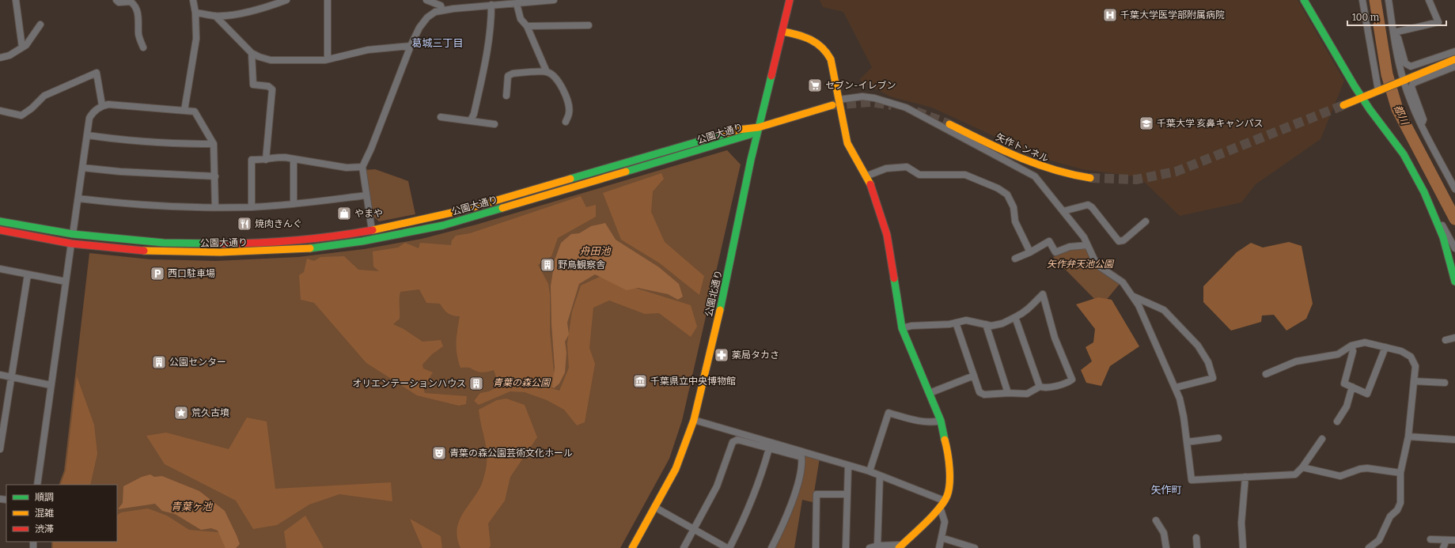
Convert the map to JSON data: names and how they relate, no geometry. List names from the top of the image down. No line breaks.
{"streets":{"street":["公園大通り","矢作トンネル","公園北通り"]},"crossings":[["公園大通り","公園北通り"]],"districts":["葛城三丁目","矢作町"],"water":["都川","舟田池","青葉ヶ池"],"parks":["矢作弁天池公園","青葉の森公園"],"places":{"hospital":["千葉大学医学部附属病院"],"supermarket":["セブン-イレブン"],"school or university":["千葉大学 亥鼻キャンパス"],"shop":["やまや"],"restaurant":["焼肉きんぐ"],"building":["野鳥観察舎","公園センター","オリエンテーションハウス"],"parking":["西口駐車場"],"pharmacy":["薬局タカさ"],"museum":["千葉県立中央博物館"],"place":["荒久古墳"],"theatre":["青葉の森公園芸術文化ホール"]},"legend":["順調","混雑","渋滞"],"scale_bar":"100 m"}
